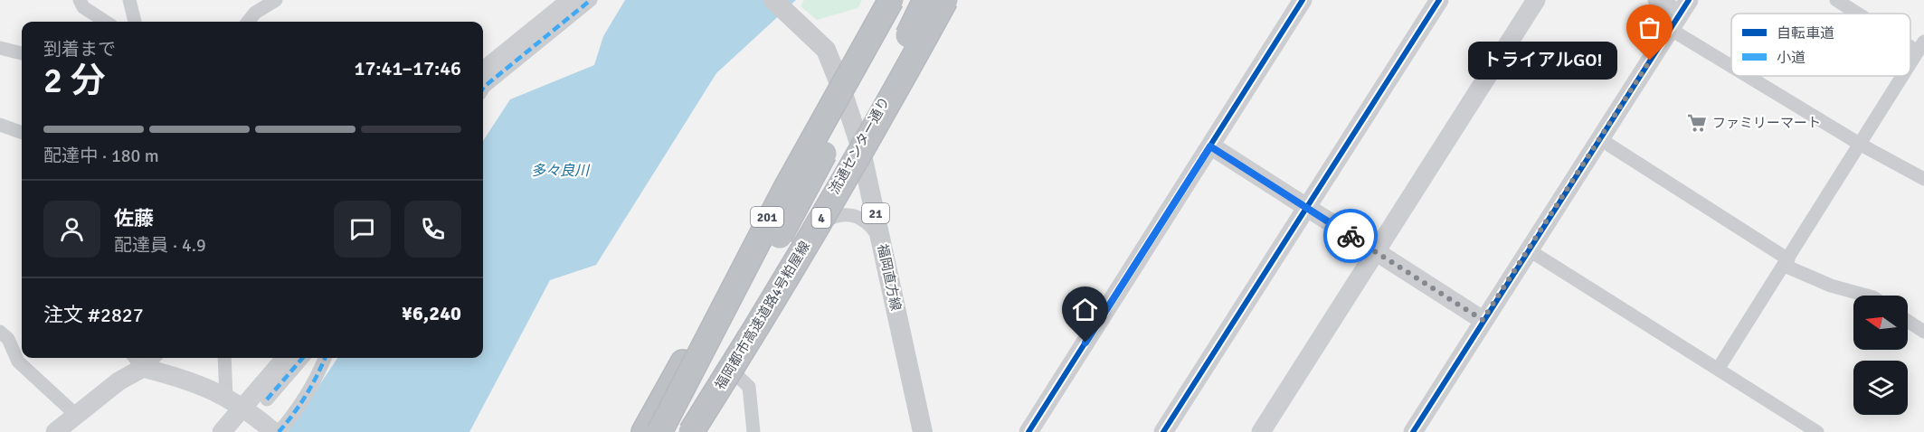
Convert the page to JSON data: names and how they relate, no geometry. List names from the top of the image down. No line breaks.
{"streets":{"highway":["流通センター通り","201","4","福岡都市高速道路4号粕屋線"],"main road":["21","福岡直方線"]},"crossings":[["流通センター通り","福岡直方線"],["201","福岡直方線"]],"water":["多々良川"],"places":{"other":["トライアルGO!"],"supermarket":["ファミリーマート"]},"legend":["自転車道","小道"],"north":"left","page":{"heading":["2 分","到着まで","17:41–17:46"],"panel":["佐藤","配達員 · 4.9","注文 #2827","¥6,240"],"bubble":"トライアルGO!","bar":"配達中 · 180 m"}}
